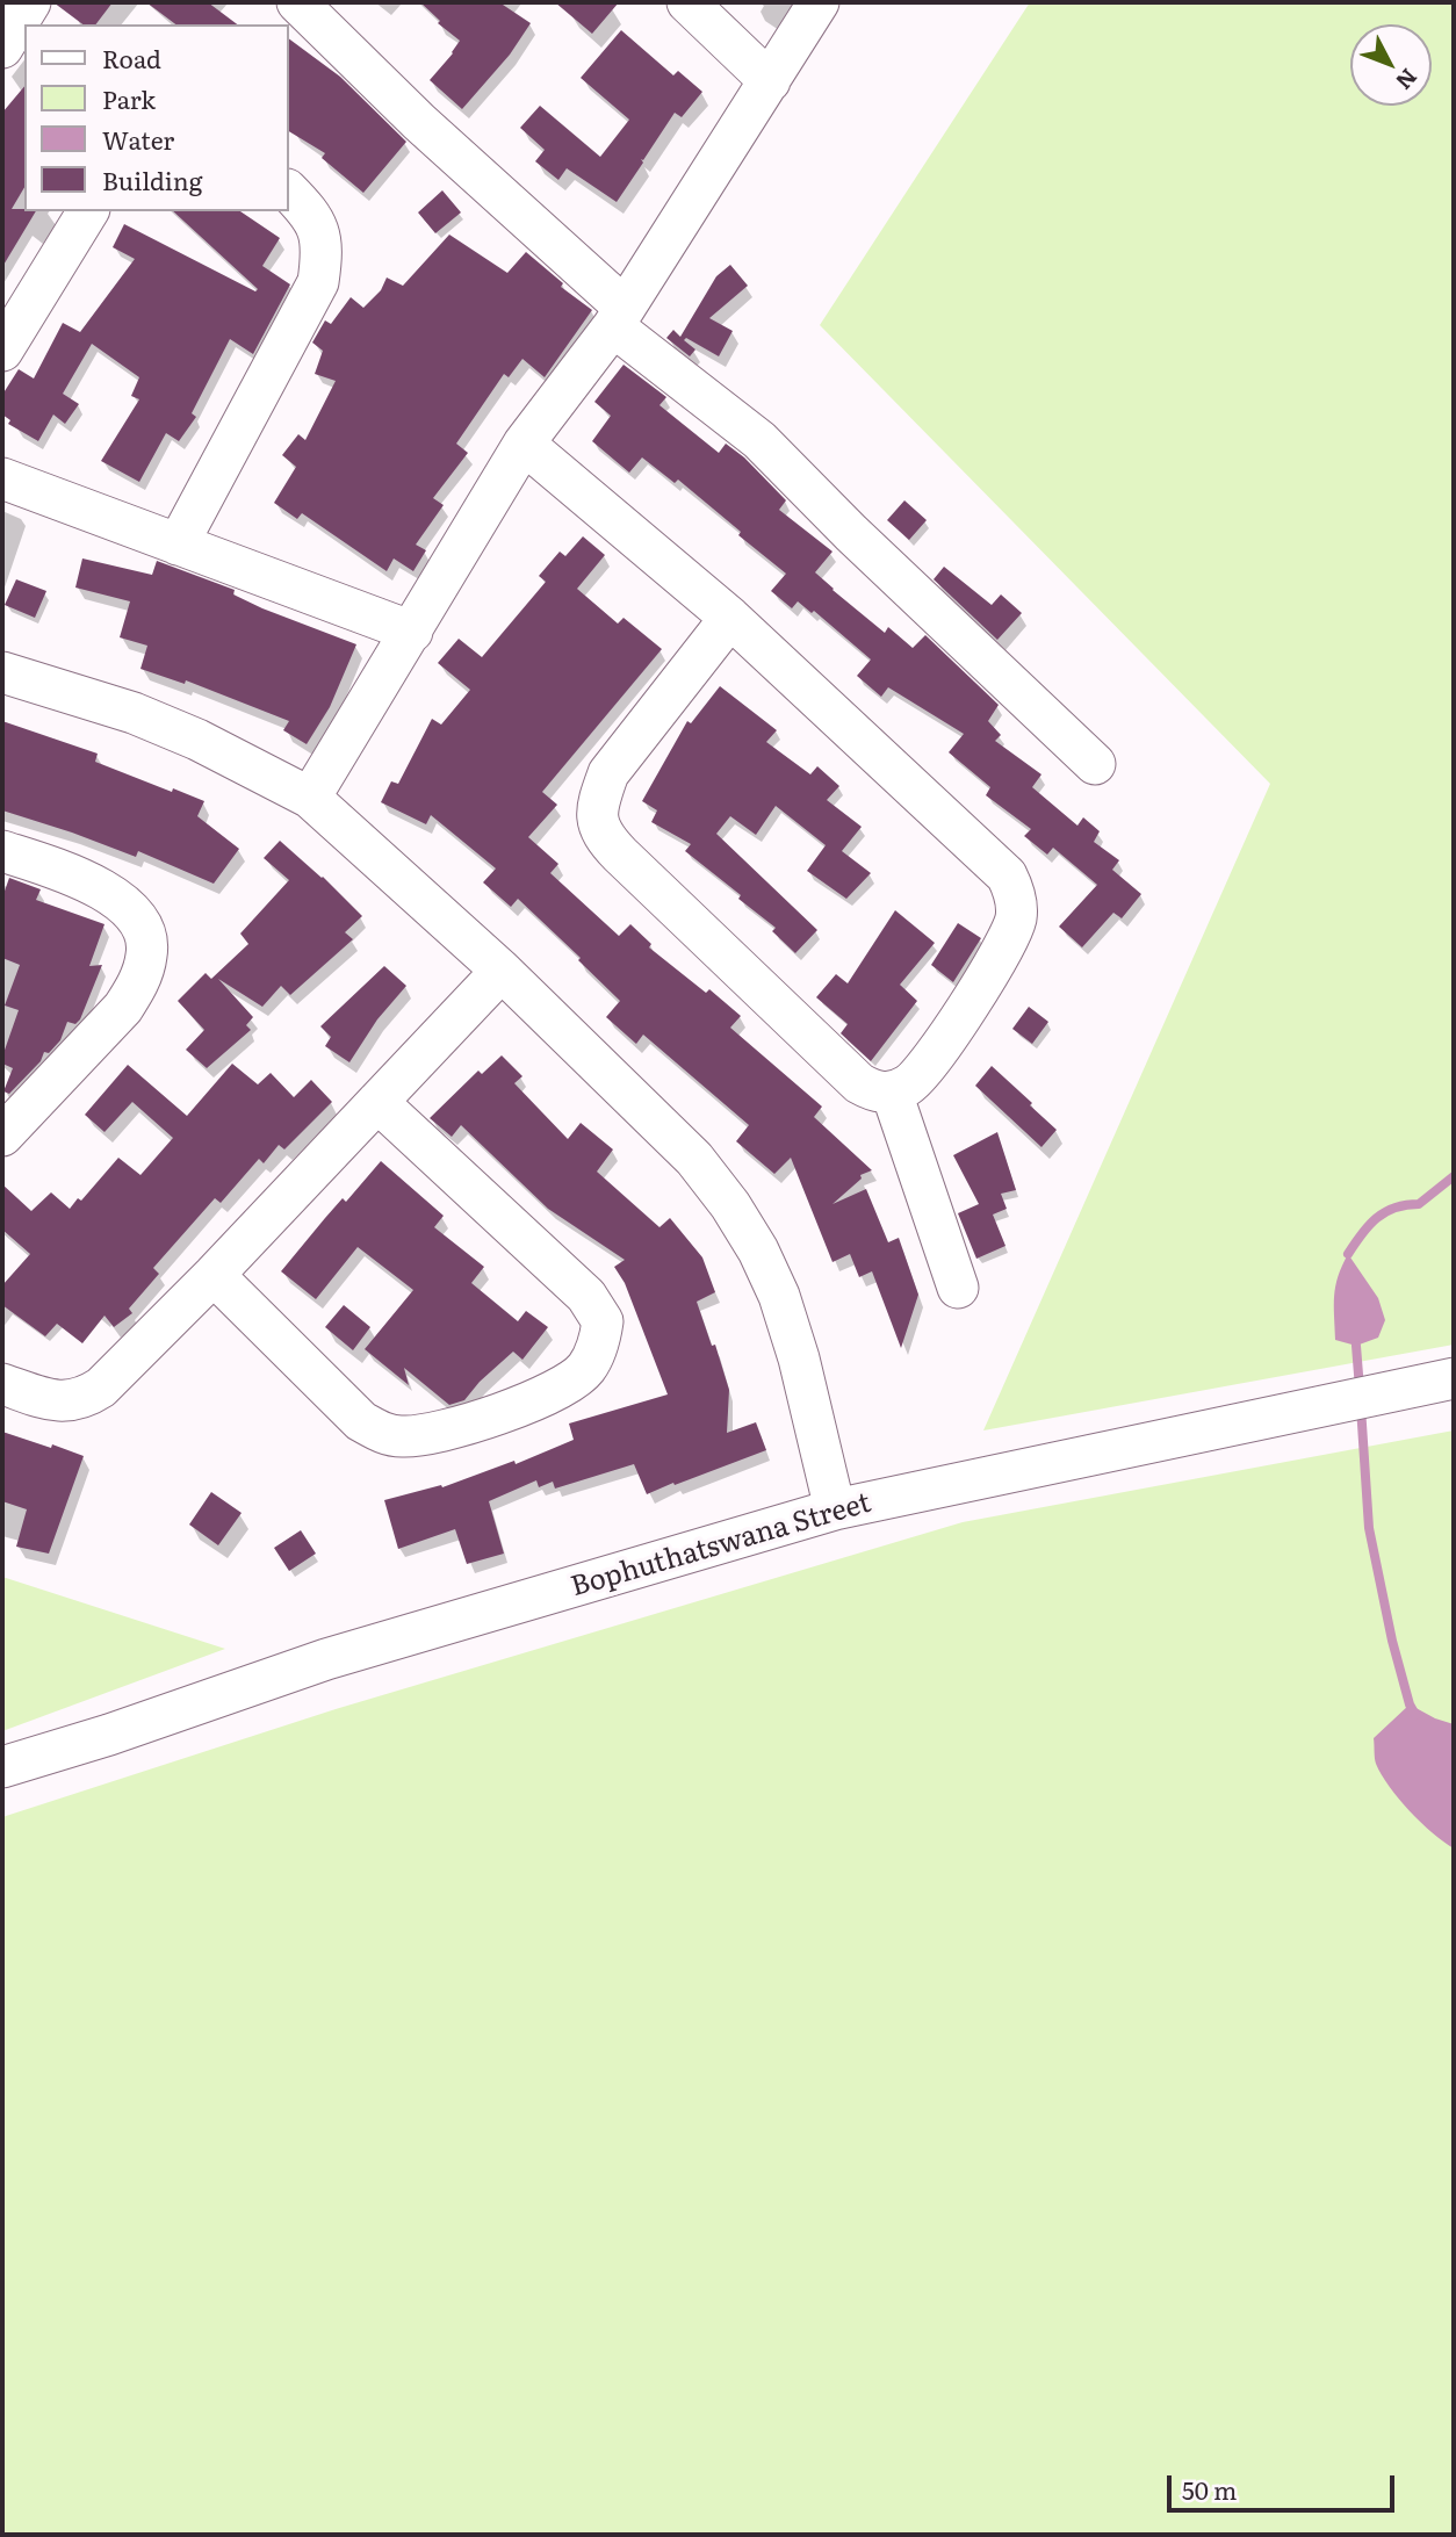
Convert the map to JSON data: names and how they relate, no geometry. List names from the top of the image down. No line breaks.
{"streets":{"street":["Bophuthatswana Street"]},"legend":["Road","Park","Water","Building"],"scale_bar":"50 m","north":"bottom right"}
